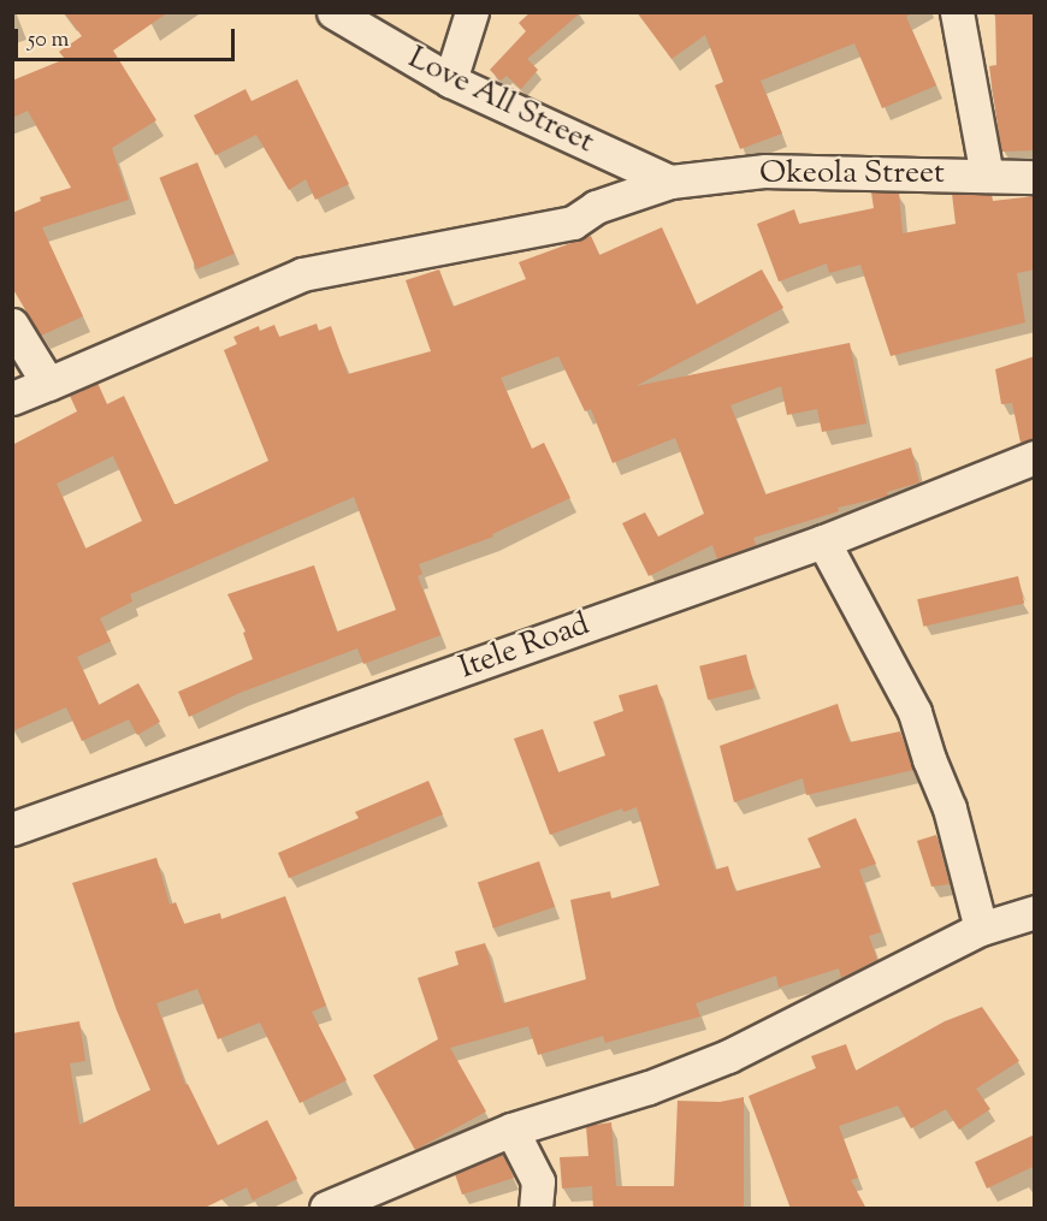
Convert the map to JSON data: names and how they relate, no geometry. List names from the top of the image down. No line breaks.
{"streets":{"street":["Love All Street","Okeola Street","Itele Road"]},"crossings":[["Love All Street","Okeola Street"]],"scale_bar":"50 m"}
